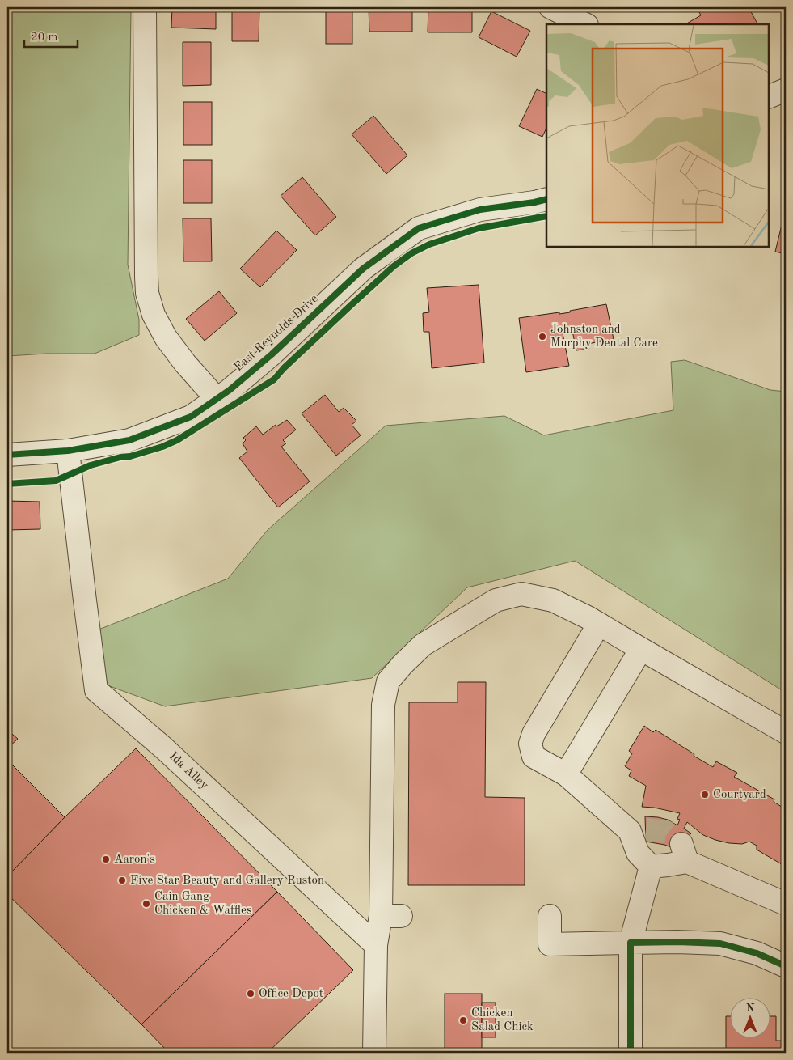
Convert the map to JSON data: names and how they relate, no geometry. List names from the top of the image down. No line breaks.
{"streets":{"street":["East Reynolds Drive","Ida Alley"]},"crossings":[["East Reynolds Drive","Ida Alley"]],"places":["Johnston and Murphy Dental Care","Courtyard","Aaron's","Five Star Beauty and Gallery Ruston","Cain Gang Chicken & Waffles","Office Depot","Chicken Salad Chick"],"scale_bar":"20 m","north":"top"}
